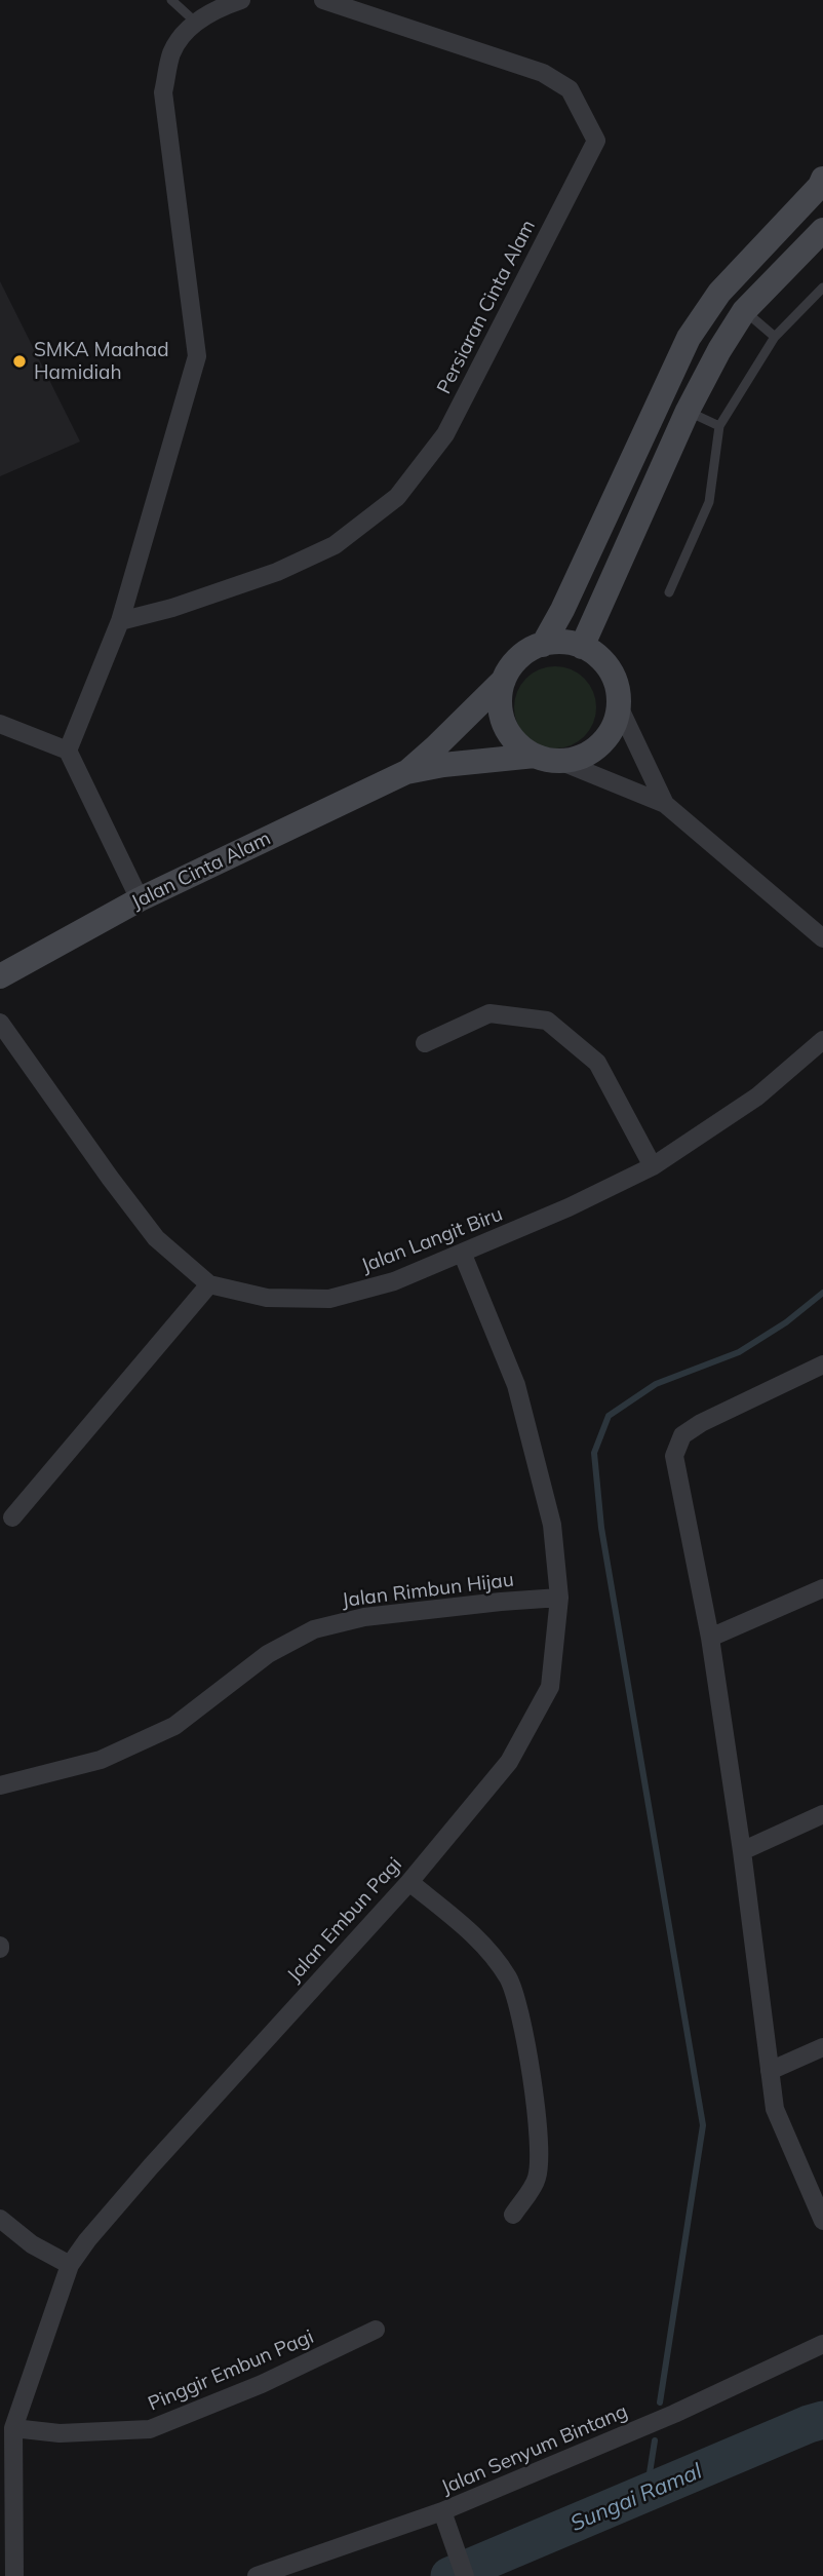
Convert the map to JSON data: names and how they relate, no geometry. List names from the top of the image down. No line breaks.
{"streets":{"street":["Persiaran Cinta Alam","Jalan Cinta Alam","Jalan Langit Biru","Jalan Rimbun Hijau","Jalan Embun Pagi","Pinggir Embun Pagi","Jalan Senyum Bintang"]},"crossings":[["Jalan Langit Biru","Jalan Embun Pagi"],["Jalan Rimbun Hijau","Jalan Embun Pagi"],["Jalan Embun Pagi","Pinggir Embun Pagi"]],"water":["Sungai Ramal"],"places":["SMKA Maahad Hamidiah"]}
